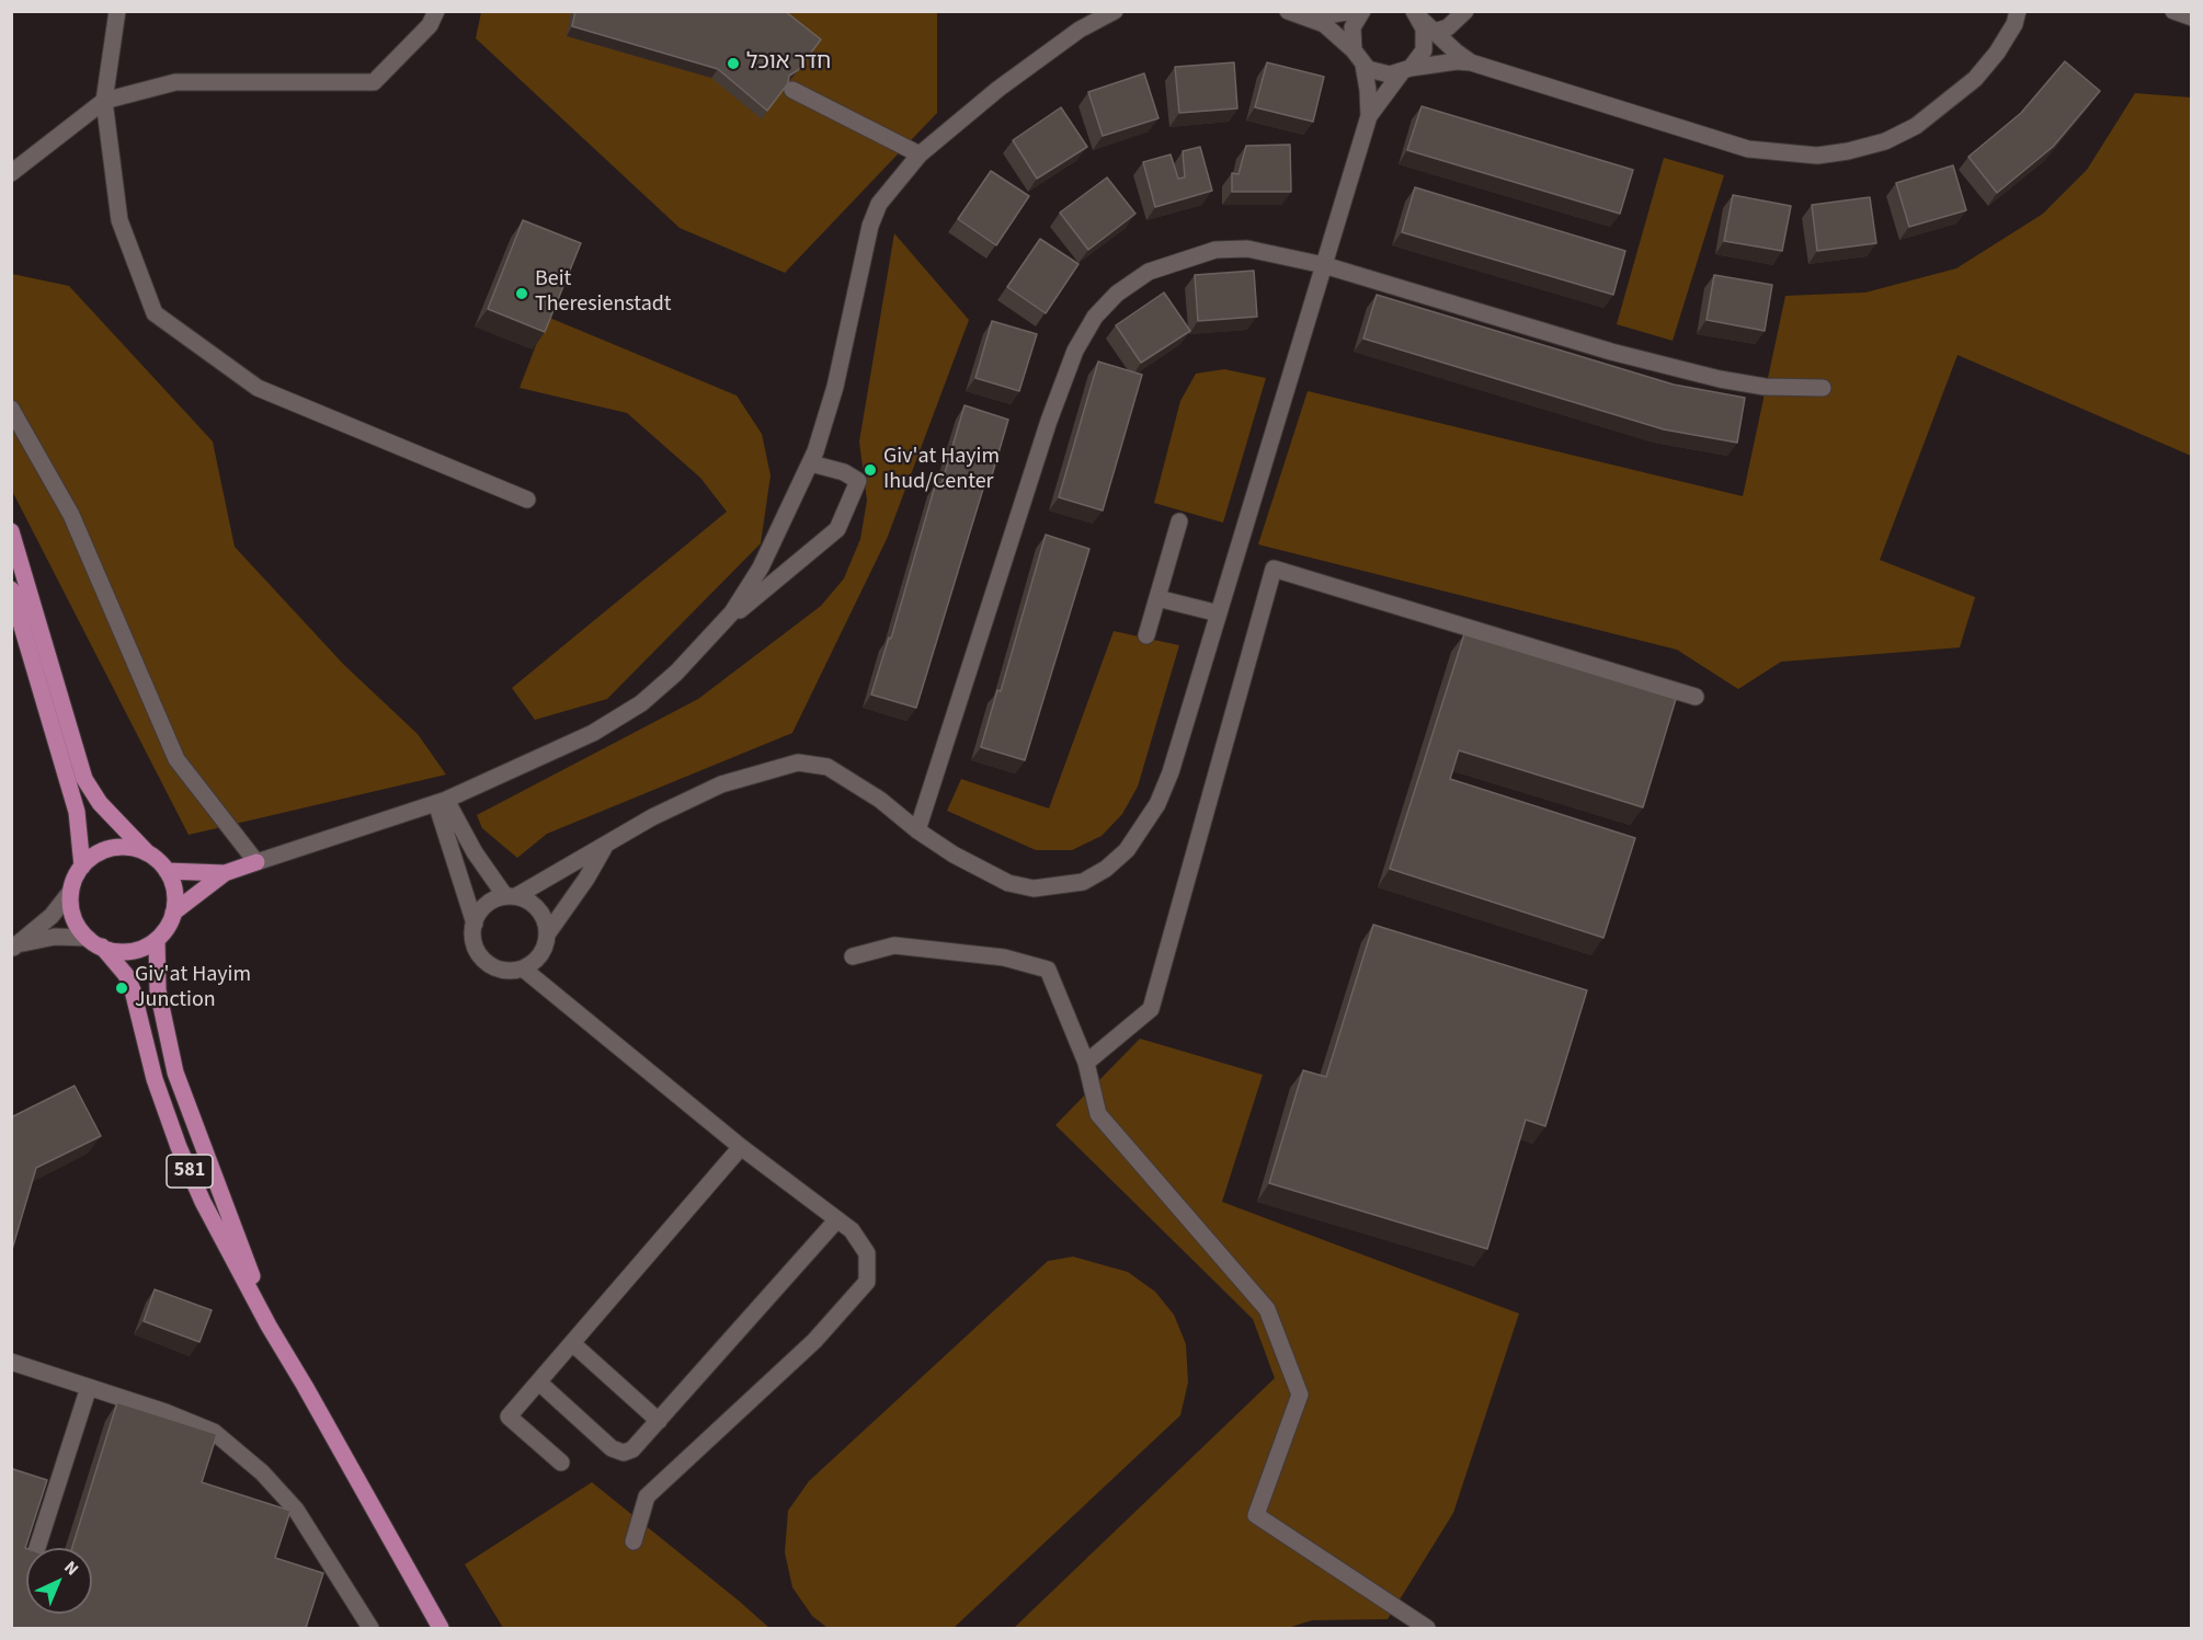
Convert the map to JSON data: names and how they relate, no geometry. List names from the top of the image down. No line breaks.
{"streets":{"main road":["581"]},"places":["חדר אוכל","Beit Theresienstadt","Giv'at Hayim Ihud/Center","Giv'at Hayim Junction"],"north":"top right"}
